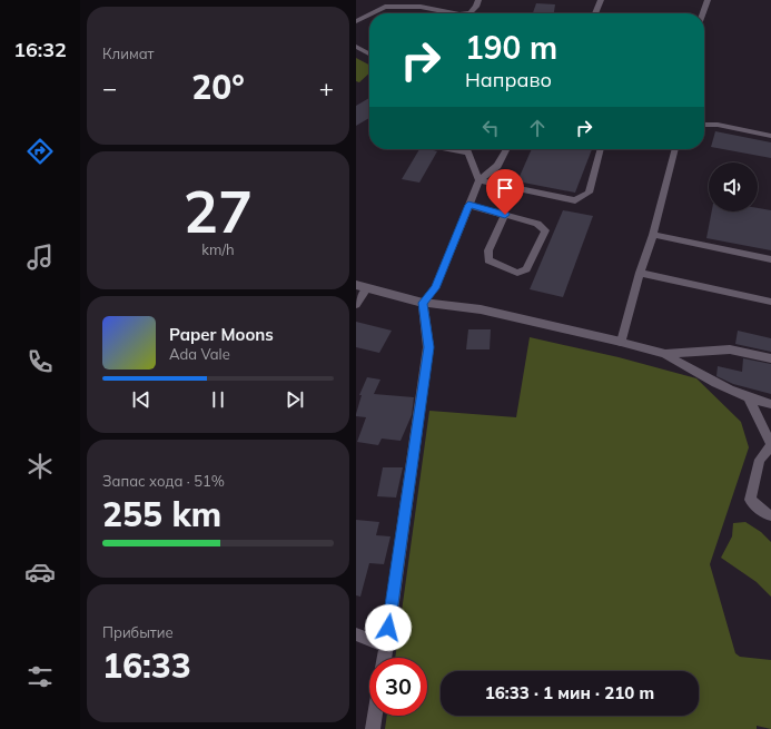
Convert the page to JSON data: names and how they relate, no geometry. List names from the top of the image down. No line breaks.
{"page":{"tabs":"16:32","tile":["Климат",["27","km/h"],["Запас хода · 51%","255 km"],["Прибытие","16:33"]],"turn":["190 m","Направо"],"heat":["−","20°","+"],"song":["Paper Moons","Ada Vale"],"limit":"30","trip":"16:33 · 1 мин · 210 m"}}
